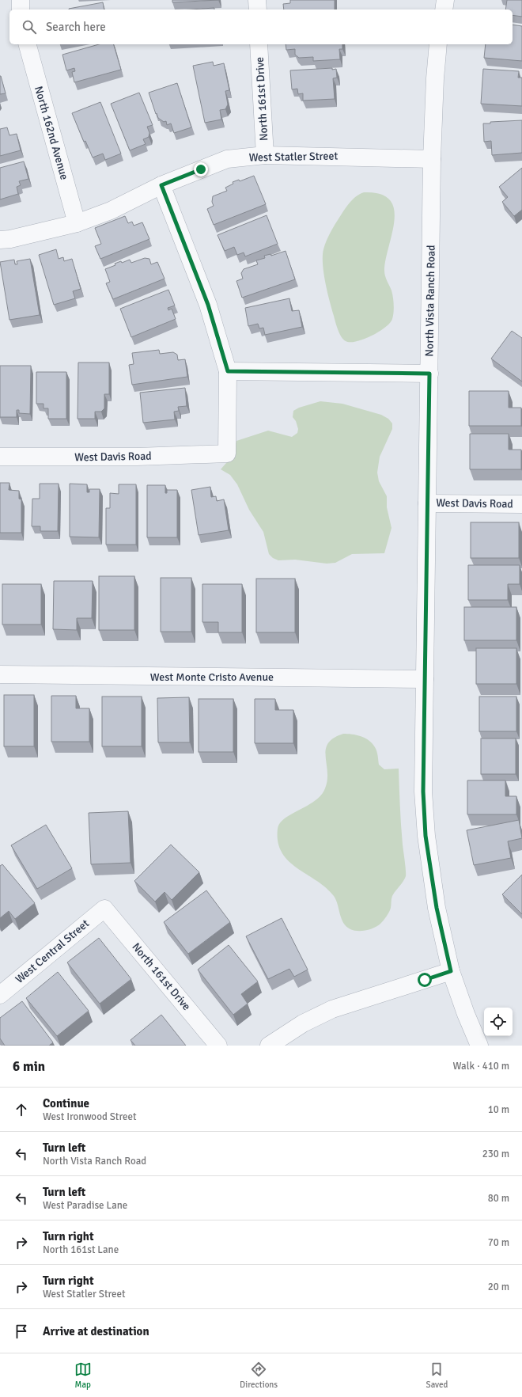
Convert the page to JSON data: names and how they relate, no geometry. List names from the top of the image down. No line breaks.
{"streets":{"street":["North 161st Drive","North 162nd Avenue","West Statler Street","North Vista Ranch Road","West Davis Road","West Monte Cristo Avenue","West Central Street"]},"crossings":[["North 161st Drive","West Statler Street"],["North 161st Drive","West Central Street"],["North 162nd Avenue","West Statler Street"],["West Statler Street","North Vista Ranch Road"],["North Vista Ranch Road","West Davis Road"],["North Vista Ranch Road","West Monte Cristo Avenue"]],"page":{"search":"Search here","heading":["6 min","Walk · 410 m"],"list":[["Continue","West Ironwood Street","10 m"],["Turn left","North Vista Ranch Road","230 m"],["Turn left","West Paradise Lane","80 m"],["Turn right","North 161st Lane","70 m"],["Turn right","West Statler Street","20 m"],"Arrive at destination"],"nav":["Map","Directions","Saved"]}}
